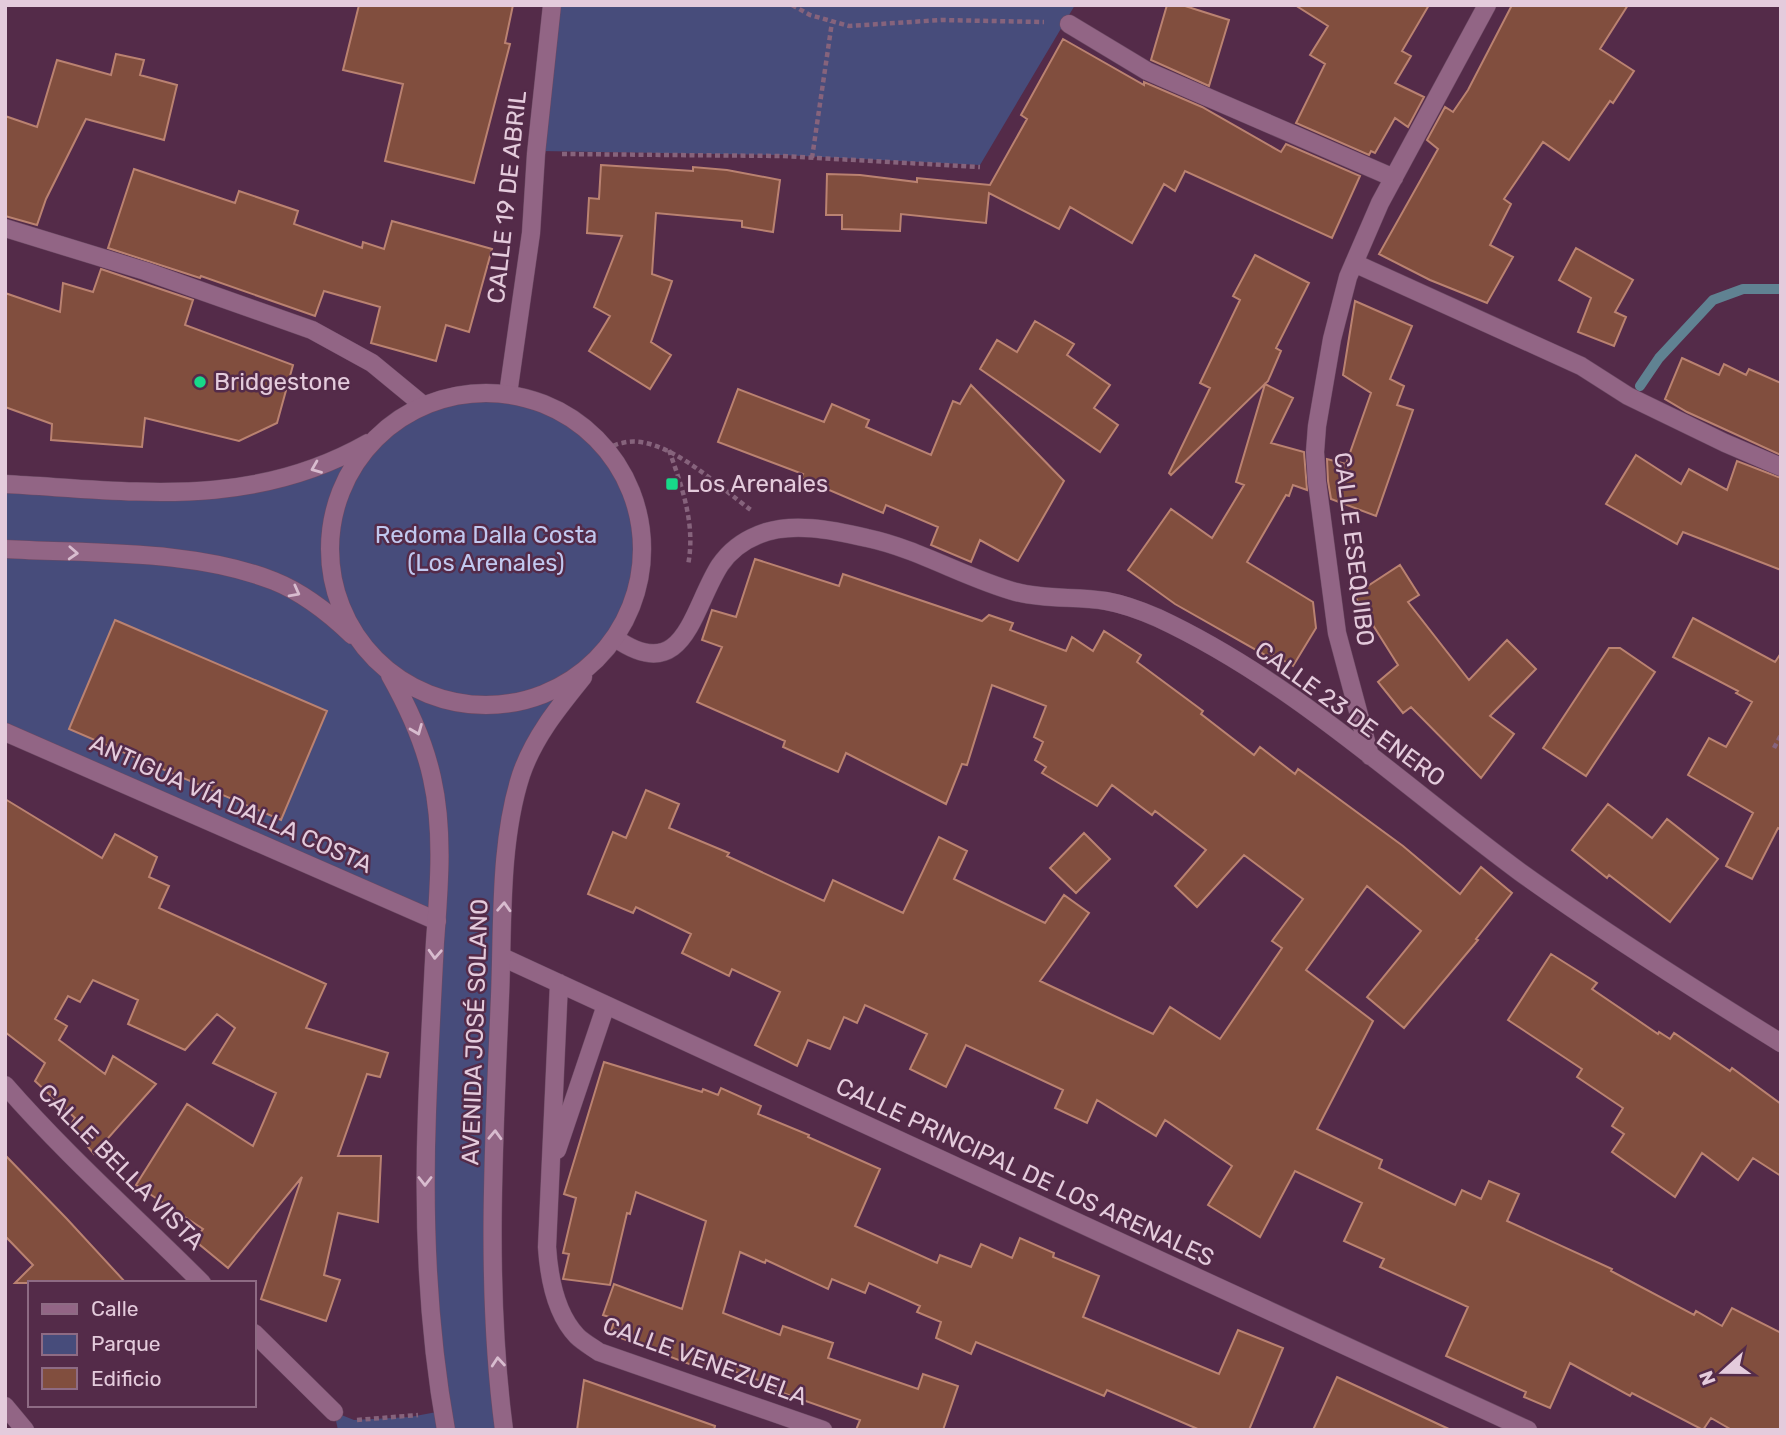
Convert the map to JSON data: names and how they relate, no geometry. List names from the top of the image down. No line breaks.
{"streets":{"street":["CALLE 19 DE ABRIL","CALLE ESEQUIBO","CALLE 23 DE ENERO","ANTIGUA VÍA DALLA COSTA","AVENIDA JOSÉ SOLANO","CALLE BELLA VISTA","CALLE PRINCIPAL DE LOS ARENALES","CALLE VENEZUELA"]},"crossings":[["CALLE ESEQUIBO","CALLE 23 DE ENERO"],["ANTIGUA VÍA DALLA COSTA","AVENIDA JOSÉ SOLANO"],["AVENIDA JOSÉ SOLANO","CALLE PRINCIPAL DE LOS ARENALES"],["CALLE PRINCIPAL DE LOS ARENALES","CALLE VENEZUELA"]],"parks":["Redoma Dalla Costa (Los Arenales)"],"places":{"other":["Bridgestone"],"transit":["Los Arenales"]},"legend":["Calle","Parque","Edificio"],"north":"left"}
